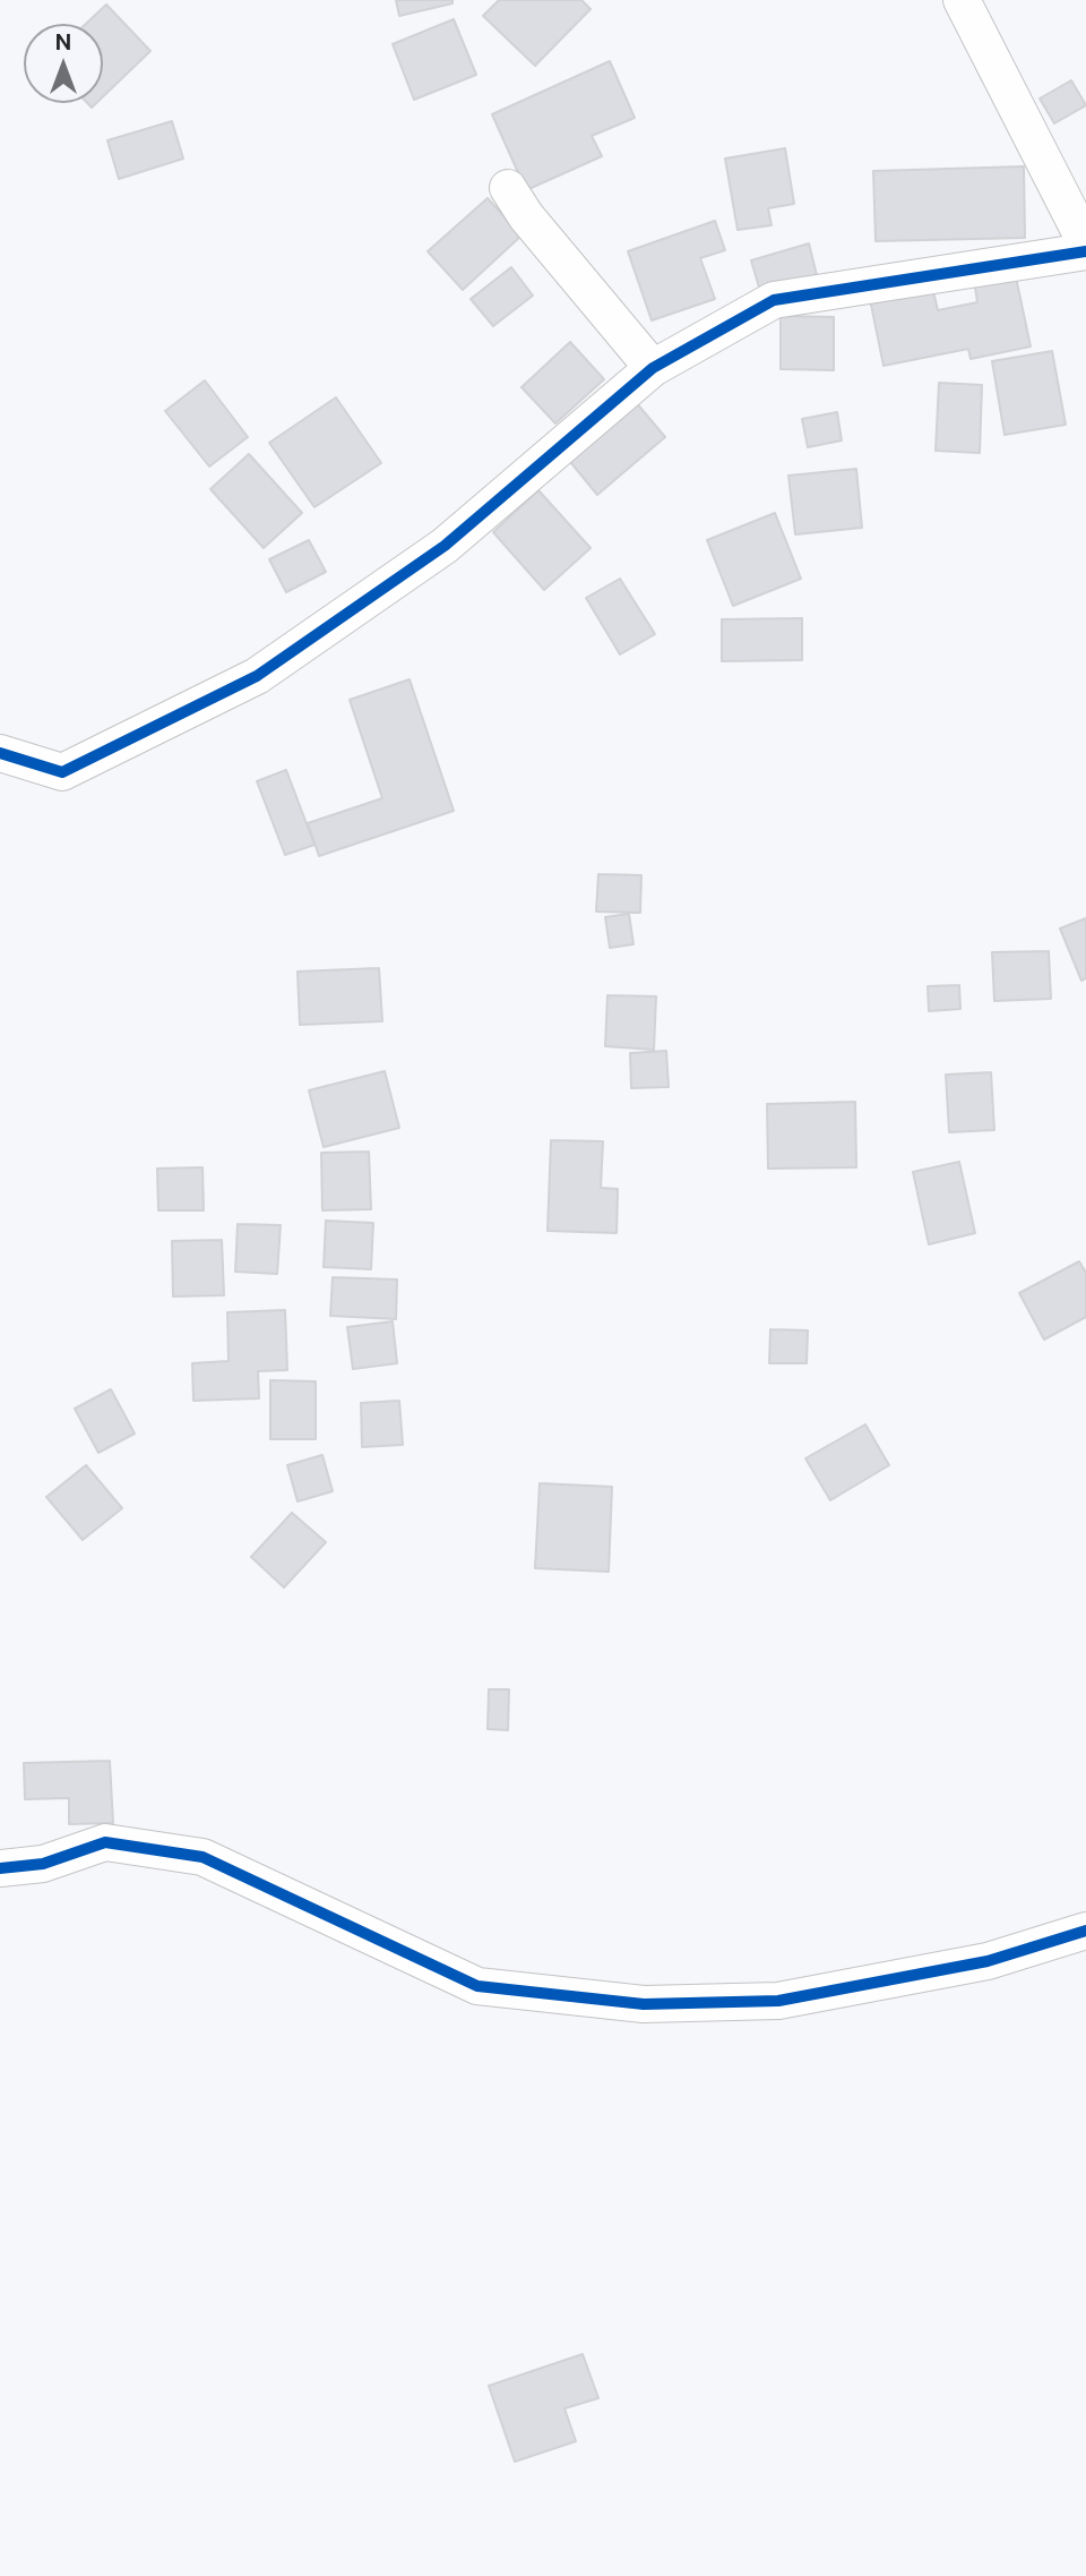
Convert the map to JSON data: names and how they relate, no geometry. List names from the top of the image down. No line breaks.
{"north":"top"}
